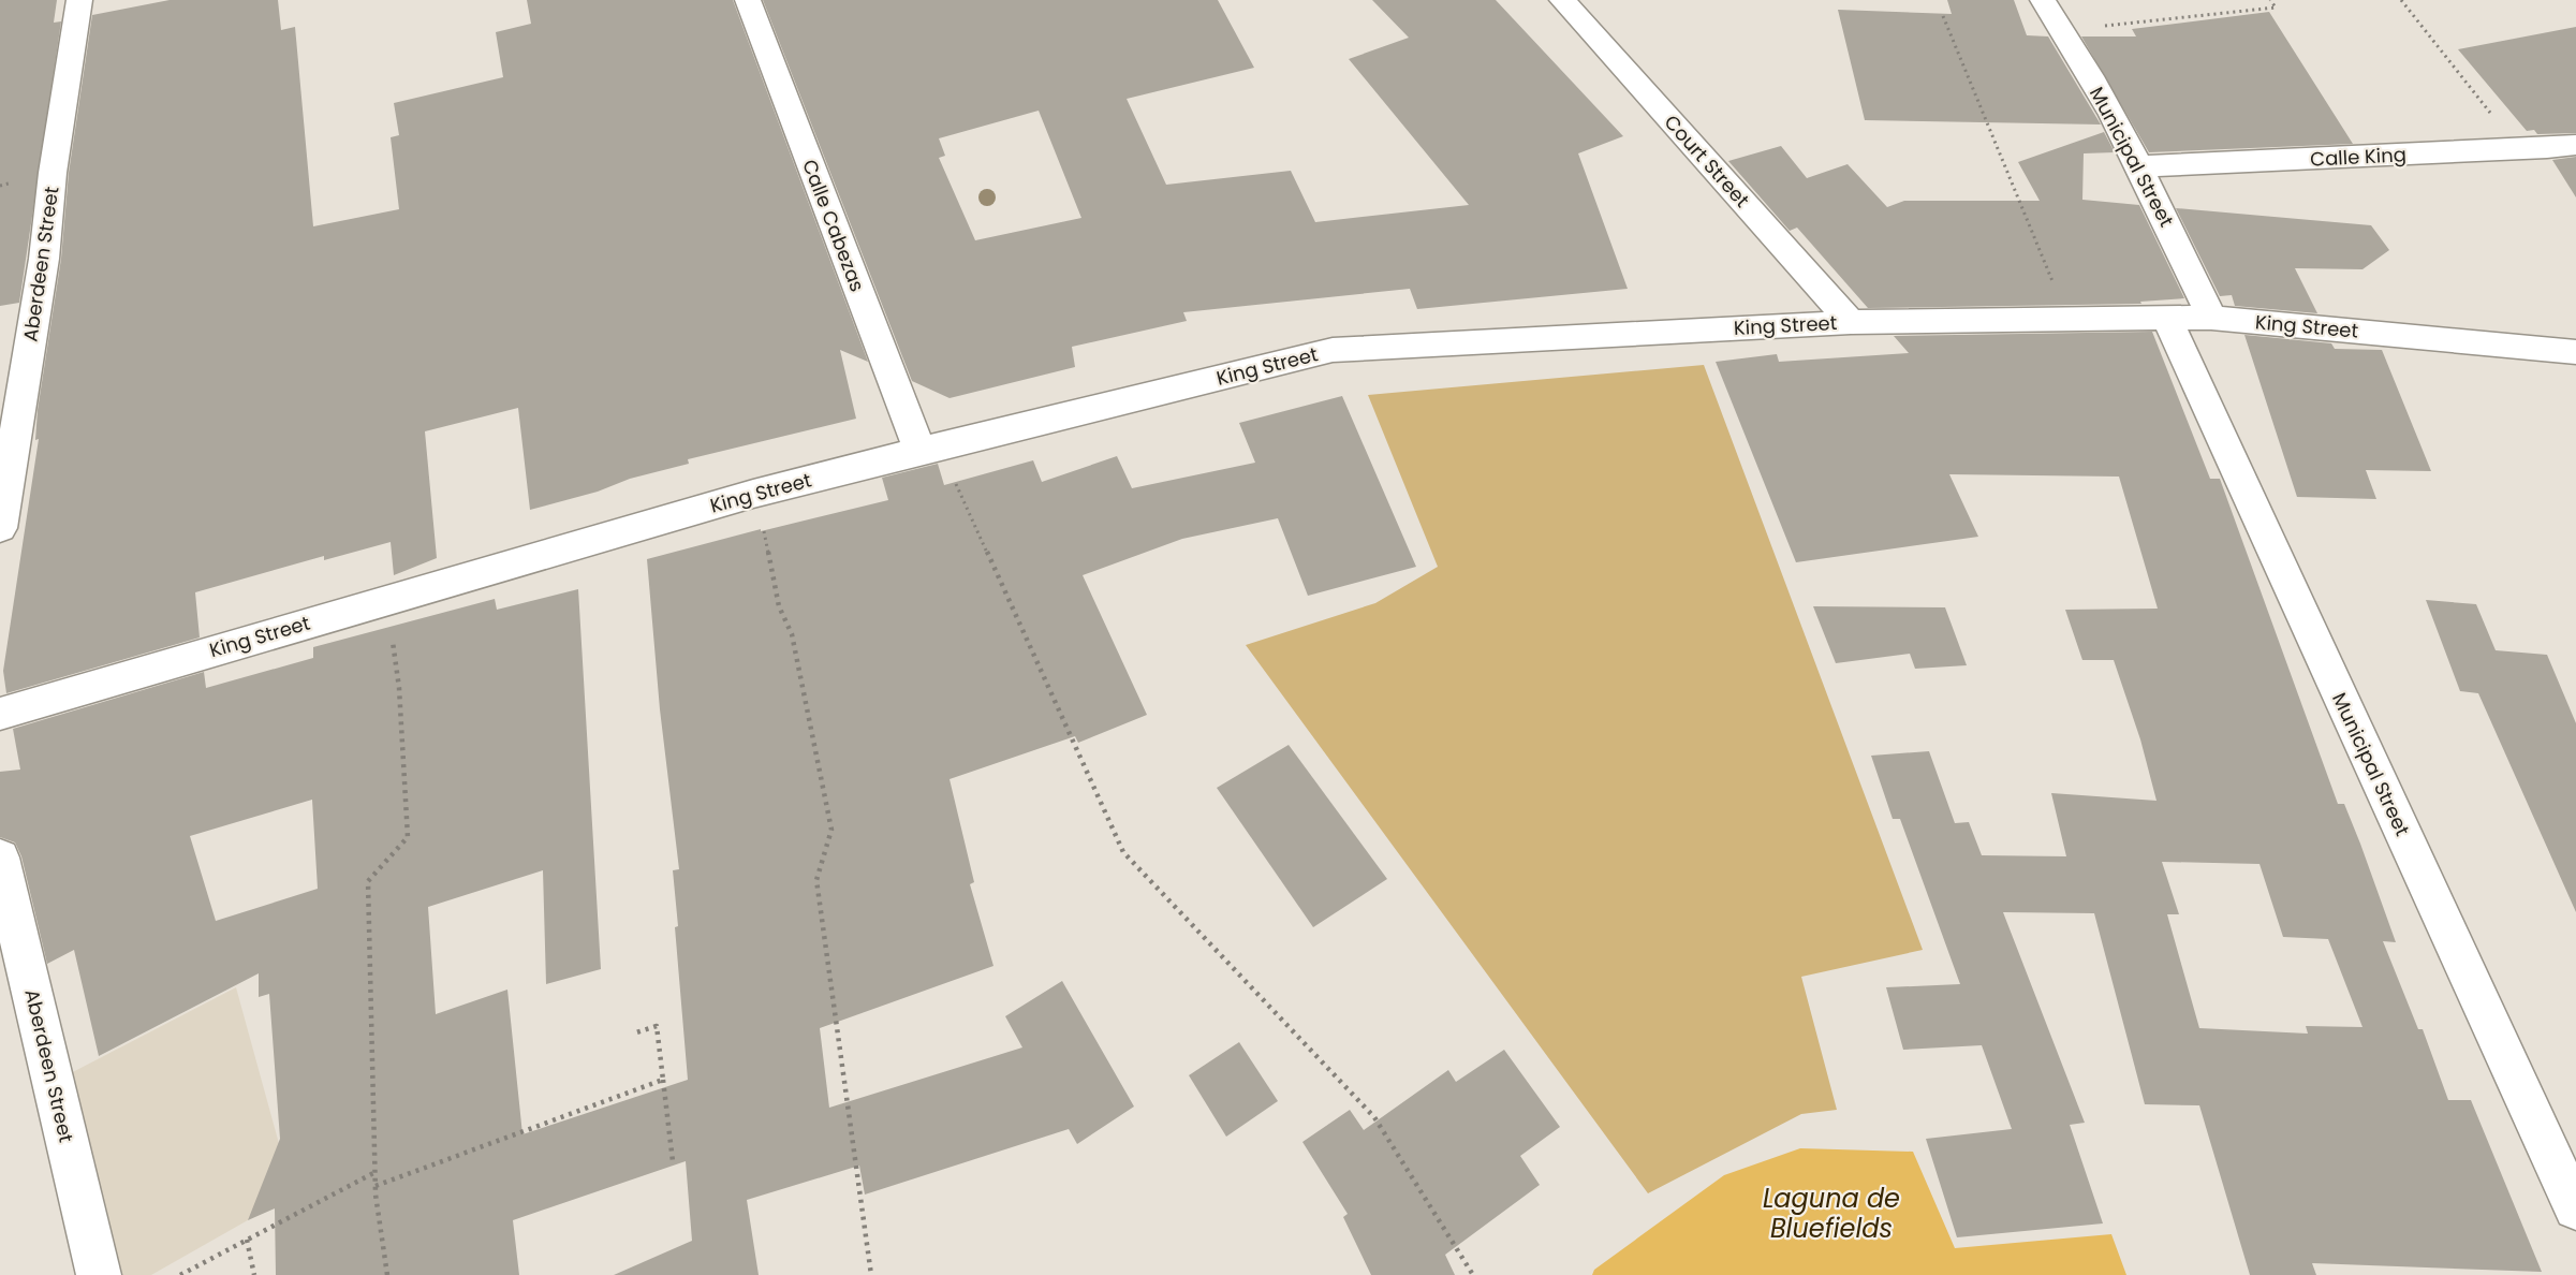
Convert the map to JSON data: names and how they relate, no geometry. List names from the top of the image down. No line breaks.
{"streets":{"street":["Municipal Street","Calle King","Court Street","Calle Cabezas","Aberdeen Street","King Street"]},"crossings":[["Municipal Street","Calle King"],["Municipal Street","King Street"],["Court Street","King Street"],["Calle Cabezas","King Street"]],"water":["Laguna de Bluefields"]}
